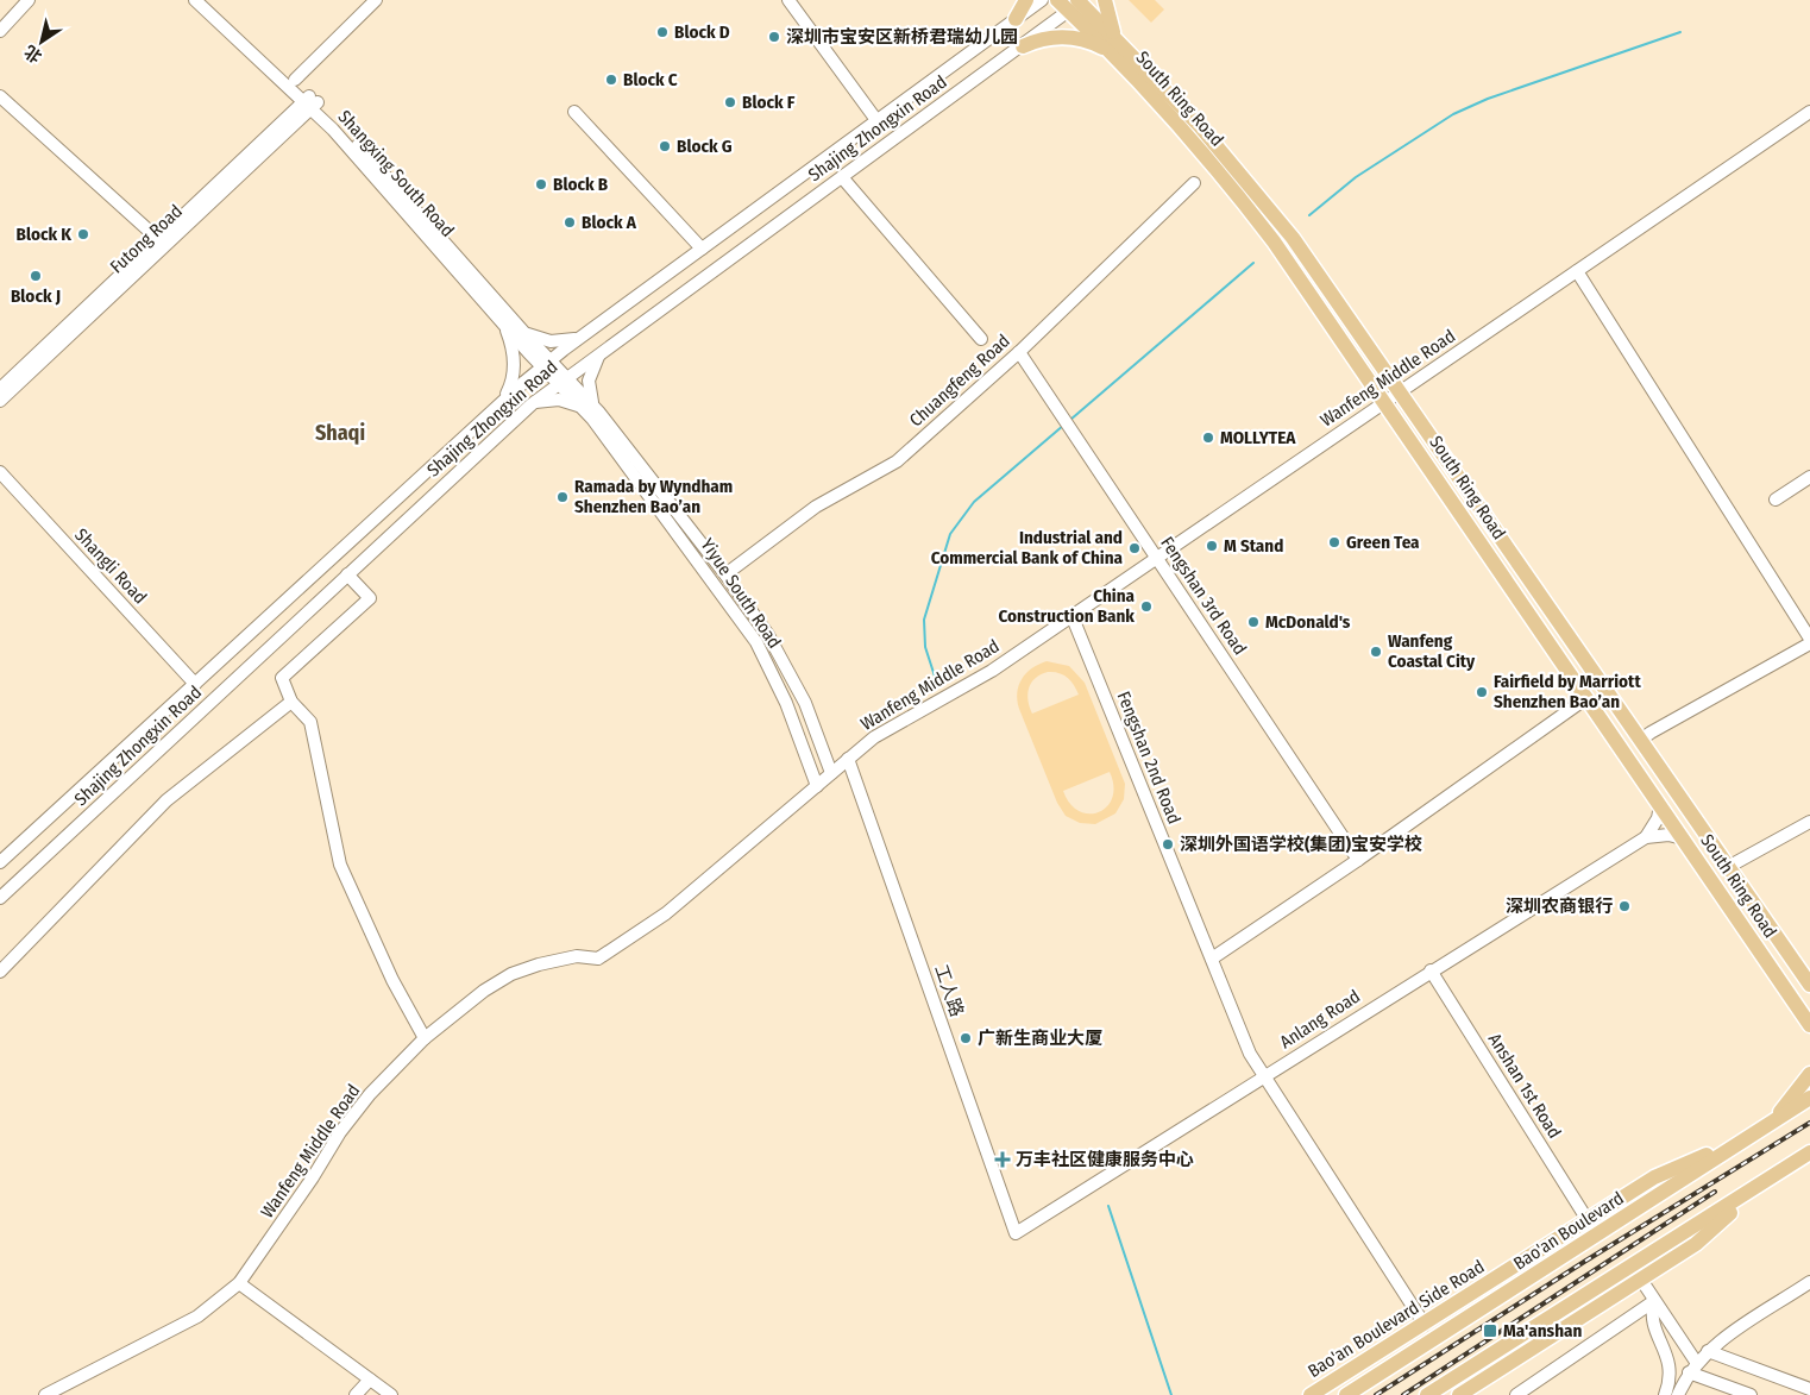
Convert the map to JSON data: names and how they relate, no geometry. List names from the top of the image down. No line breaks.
{"streets":{"main road":["South Ring Road","Bao'an Boulevard","Bao'an Boulevard Side Road"],"street":["Shajing Zhongxin Road","Shangxing South Road","Futong Road","Wanfeng Middle Road","Chuangfeng Road","Shangli Road","Yiyue South Road","Fengshan 3rd Road","Fengshan 2nd Road","工人路","Anlang Road","Anshan 1st Road"]},"crossings":[["South Ring Road","Shajing Zhongxin Road"],["South Ring Road","Wanfeng Middle Road"],["Shajing Zhongxin Road","Shangxing South Road"],["Shajing Zhongxin Road","Shangli Road"],["Shajing Zhongxin Road","Yiyue South Road"],["Shangxing South Road","Futong Road"],["Shangxing South Road","Yiyue South Road"],["Wanfeng Middle Road","Yiyue South Road"],["Wanfeng Middle Road","Fengshan 3rd Road"],["Wanfeng Middle Road","Fengshan 2nd Road"],["Wanfeng Middle Road","工人路"],["Chuangfeng Road","Yiyue South Road"],["Chuangfeng Road","Fengshan 3rd Road"],["Fengshan 2nd Road","Anlang Road"],["Fengshan 2nd Road","Bao'an Boulevard Side Road"],["工人路","Anlang Road"],["Anlang Road","Anshan 1st Road"],["Anshan 1st Road","Bao'an Boulevard Side Road"],["Bao'an Boulevard","Bao'an Boulevard Side Road"]],"districts":["Shaqi"],"places":{"other":["Block D","深圳市宝安区新桥君瑞幼儿园","Block C","Block F","Block G","Block B","Block A","Block K","Block J","MOLLYTEA","Ramada by Wyndham Shenzhen Bao’an","Green Tea","M Stand","Industrial and Commercial Bank of China","China Construction Bank","McDonald's","Wanfeng Coastal City","Fairfield by Marriott Shenzhen Bao’an","深圳外国语学校(集团)宝安学校","深圳农商银行","广新生商业大厦"],"health":["万丰社区健康服务中心"],"transit":["Ma'anshan"]},"north":"bottom left"}
